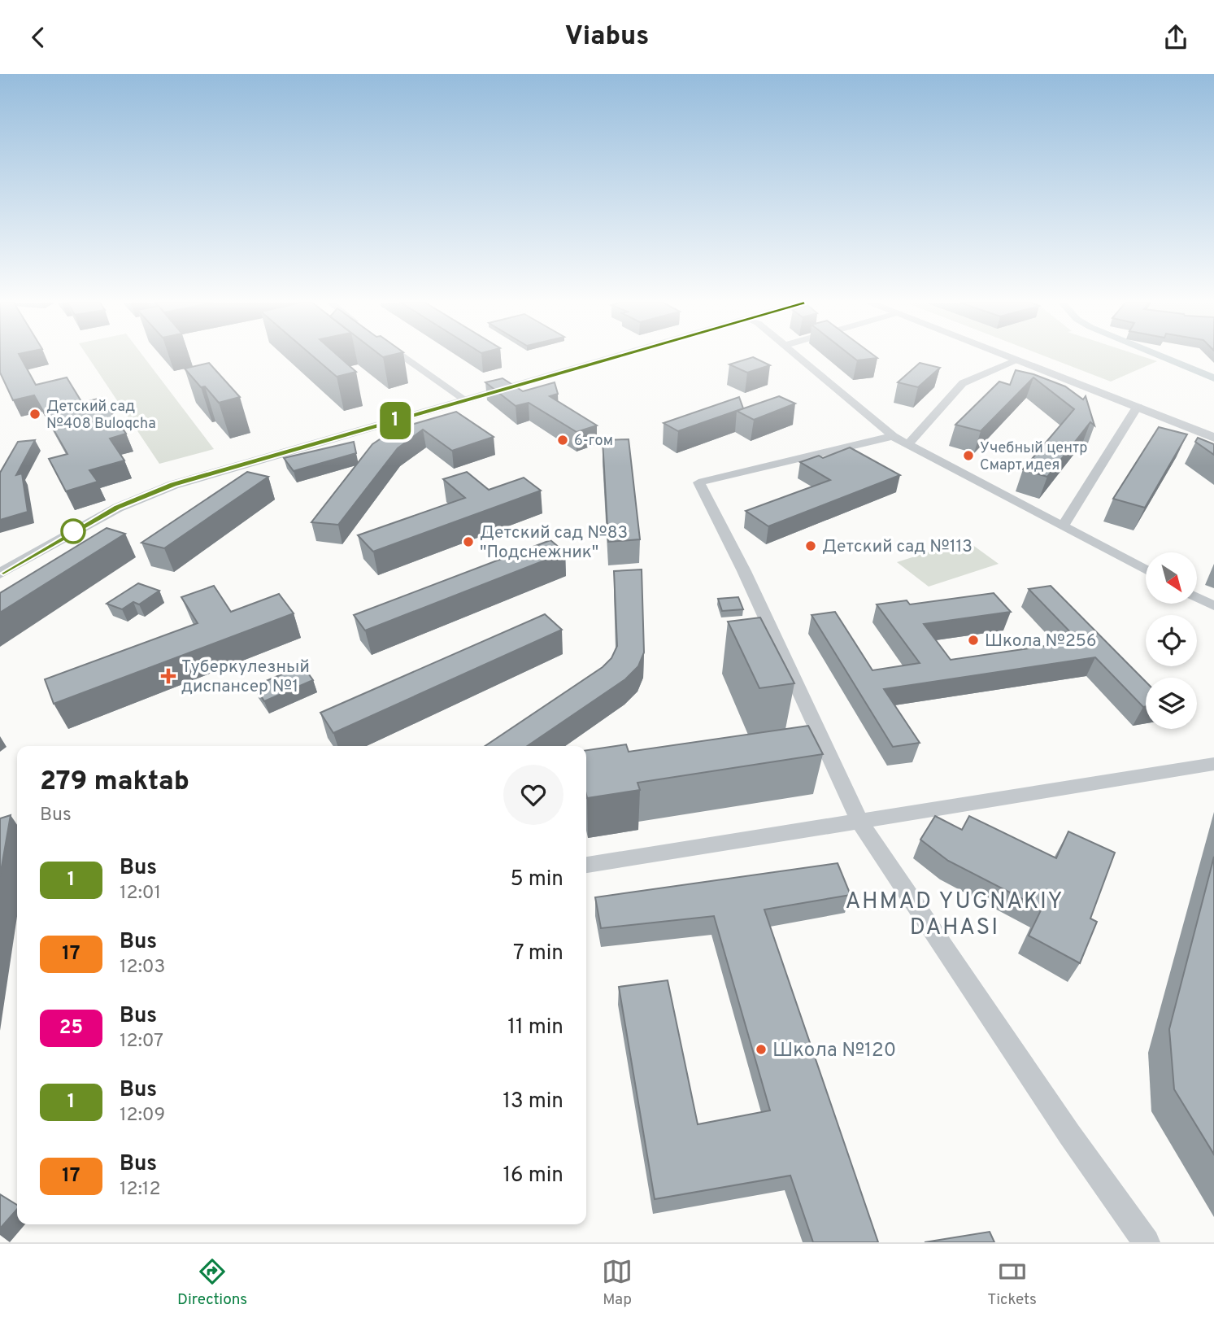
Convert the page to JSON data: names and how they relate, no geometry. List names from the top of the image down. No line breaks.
{"districts":["AHMAD YUGNAKIY DAHASI"],"places":{"other":["Детский сад №408 Buloqcha","6-гом","Учебный центр Смарт идея","Детский сад №83 \"Подснежник\"","Детский сад №113","Школа №256","Школа №120"],"health":["Туберкулезный диспансер №1"]},"lines":["bus line 1"],"north":"bottom right","page":{"header":"Viabus","on_map":"1","heading":["279 maktab","Bus"],"list":[{"mark":"1","name":"Bus","note":"12:01","value":"5 min"},{"mark":"17","name":"Bus","note":"12:03","value":"7 min"},{"mark":"25","name":"Bus","note":"12:07","value":"11 min"},{"mark":"1","name":"Bus","note":"12:09","value":"13 min"},{"mark":"17","name":"Bus","note":"12:12","value":"16 min"}],"tabs":["Directions","Map","Tickets"]}}
